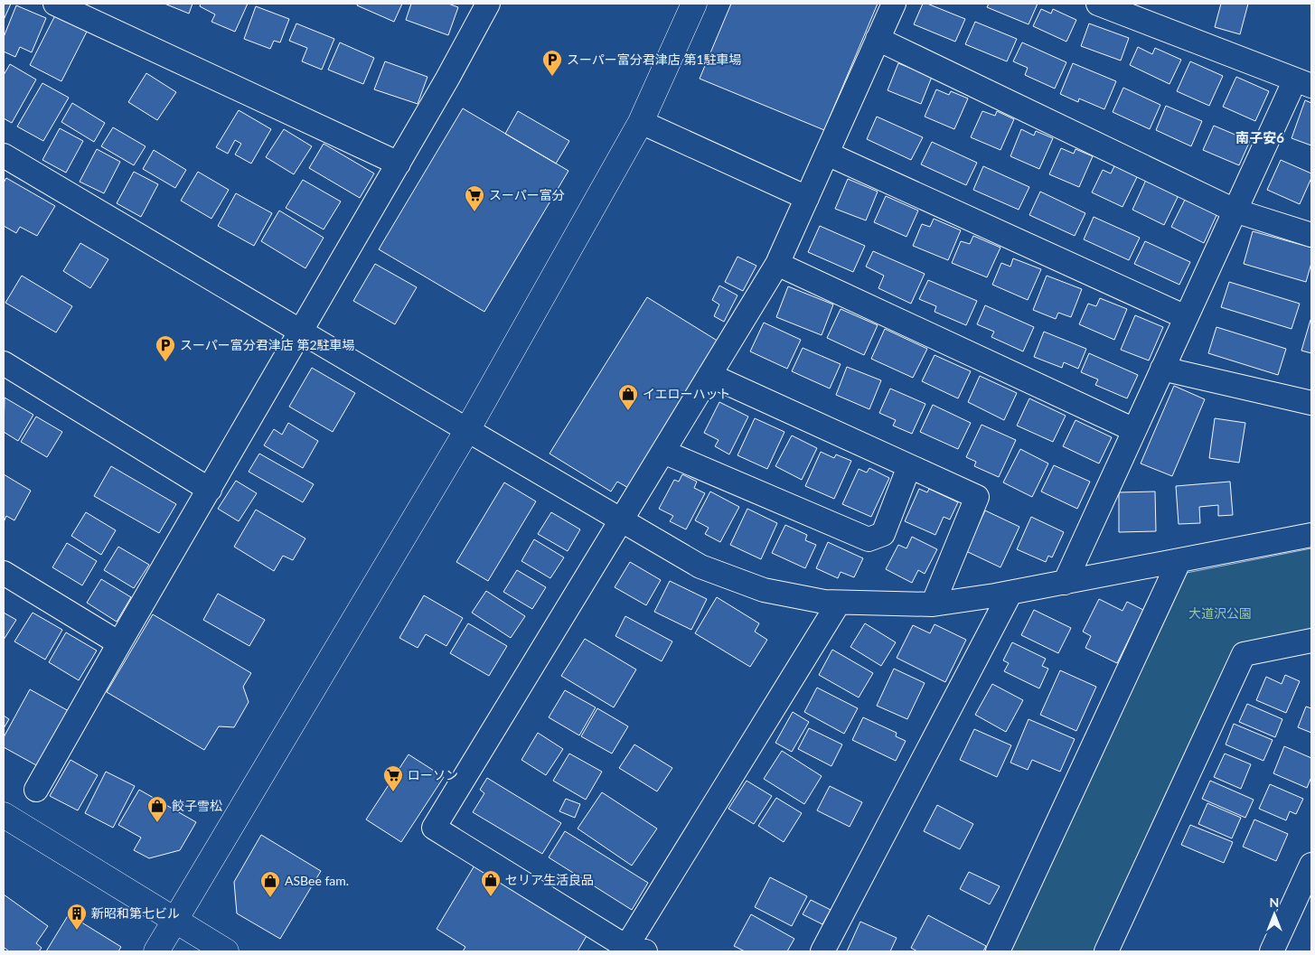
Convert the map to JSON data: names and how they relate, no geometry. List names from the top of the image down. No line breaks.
{"districts":["南子安6"],"parks":["大道沢公園"],"places":{"parking":["スーパー富分君津店 第1駐車場","スーパー富分君津店 第2駐車場"],"supermarket":["スーパー富分","ローソン"],"shop":["イエローハット","餃子雪松","セリア生活良品","ASBee fam."],"building":["新昭和第七ビル"]},"north":"top"}
